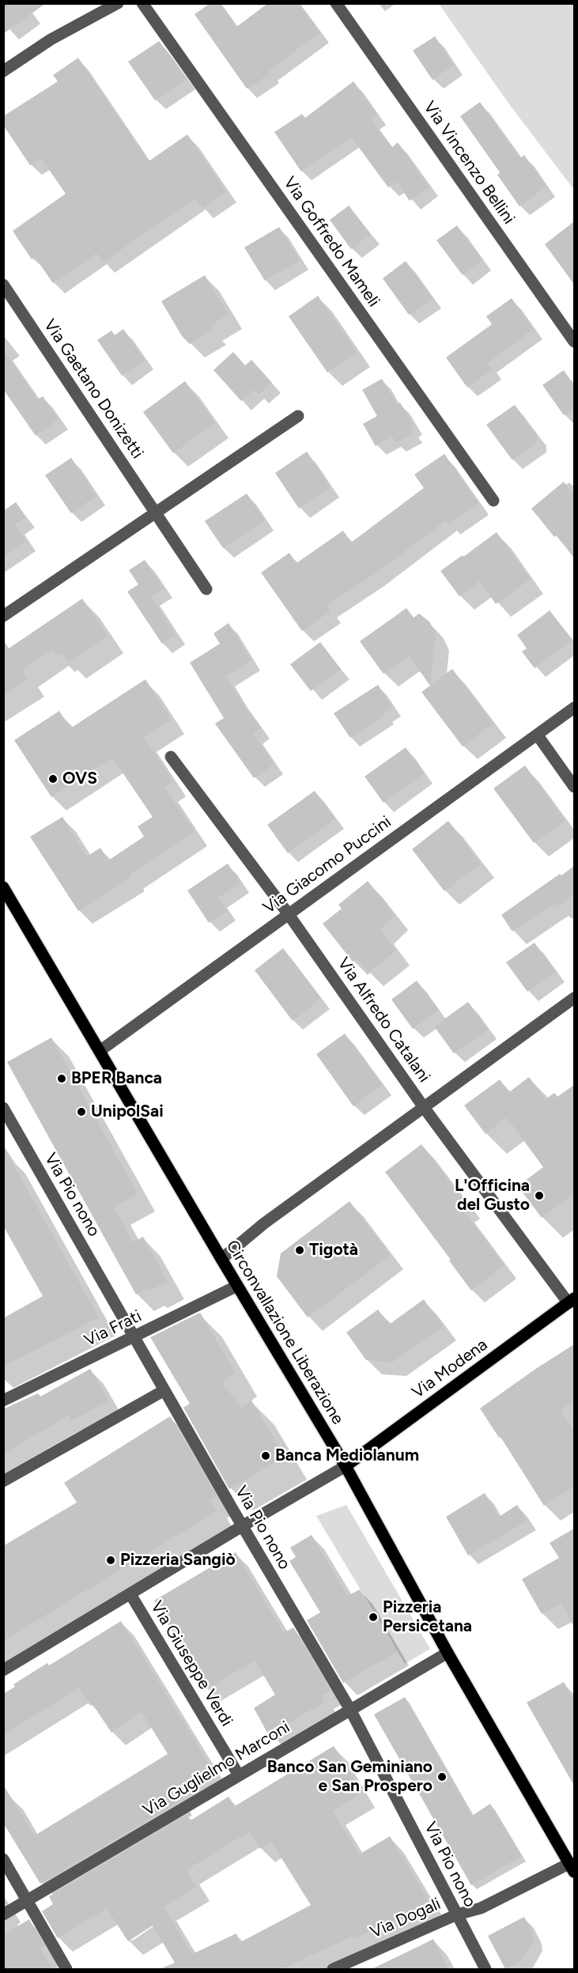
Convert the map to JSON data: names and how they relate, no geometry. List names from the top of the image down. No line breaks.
{"streets":{"main road":["Circonvallazione Liberazione","Via Modena"],"street":["Via Vincenzo Bellini","Via Goffredo Mameli","Via Gaetano Donizetti","Via Giacomo Puccini","Via Alfredo Catalani","Via Pio nono","Via Frati","Via Giuseppe Verdi","Via Guglielmo Marconi","Via Dogali"]},"crossings":[["Via Giacomo Puccini","Via Alfredo Catalani"],["Via Giacomo Puccini","Circonvallazione Liberazione"],["Via Alfredo Catalani","Via Modena"],["Via Pio nono","Via Frati"],["Via Pio nono","Via Guglielmo Marconi"],["Via Pio nono","Via Dogali"],["Via Frati","Circonvallazione Liberazione"],["Circonvallazione Liberazione","Via Modena"],["Circonvallazione Liberazione","Via Guglielmo Marconi"],["Circonvallazione Liberazione","Via Dogali"],["Via Giuseppe Verdi","Via Guglielmo Marconi"]],"places":["OVS","BPER Banca","UnipolSai","L'Officina del Gusto","Tigotà","Banca Mediolanum","Pizzeria Sangiò","Pizzeria Persicetana","Banco San Geminiano e San Prospero"]}
